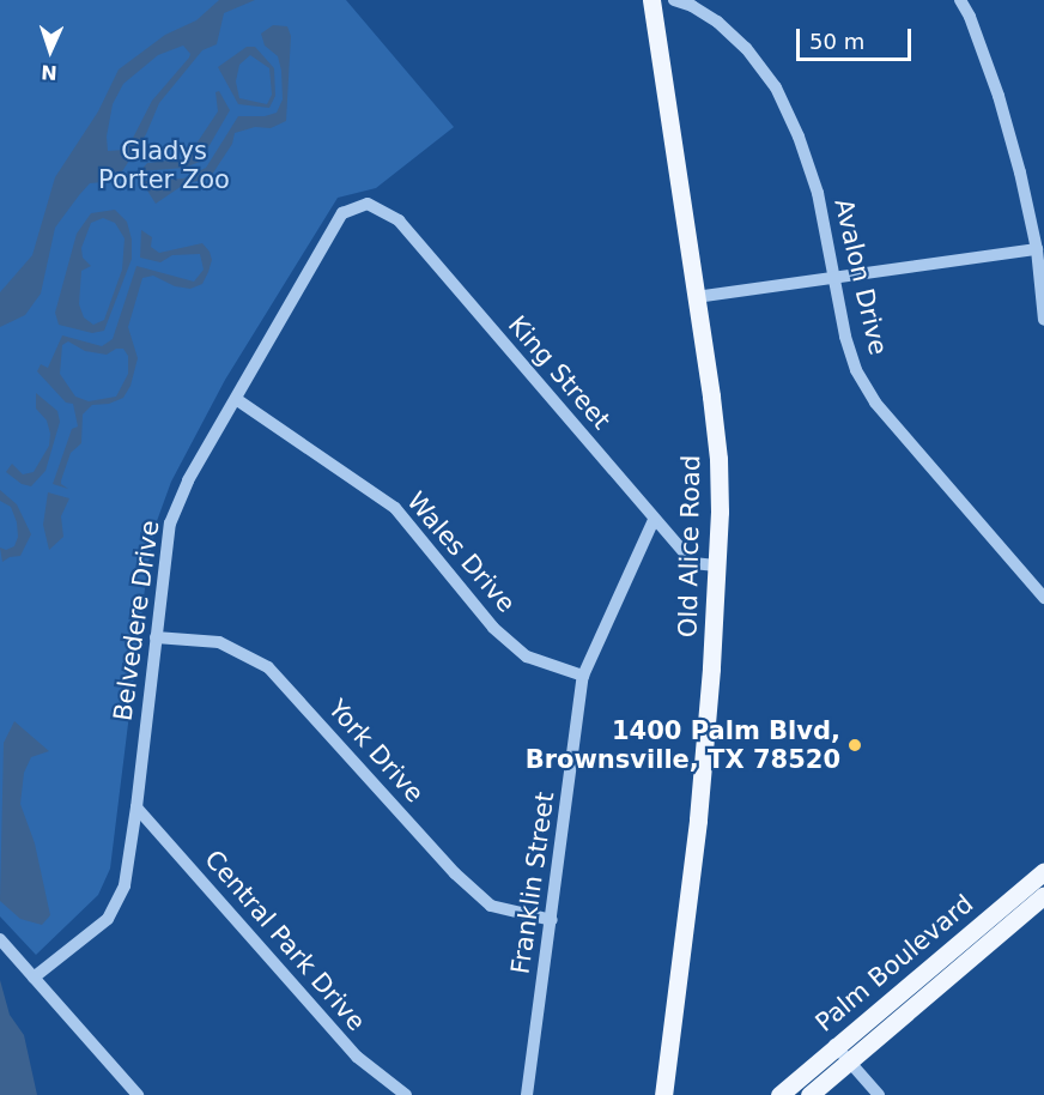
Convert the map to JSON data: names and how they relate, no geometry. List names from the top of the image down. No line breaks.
{"streets":{"main road":["Old Alice Road","Palm Boulevard"],"street":["Avalon Drive","King Street","Wales Drive","Belvedere Drive","York Drive","Franklin Street","Central Park Drive"]},"crossings":[["King Street","Old Alice Road"],["King Street","Belvedere Drive"],["King Street","Franklin Street"],["Wales Drive","Belvedere Drive"],["Wales Drive","Franklin Street"],["Belvedere Drive","York Drive"],["Belvedere Drive","Central Park Drive"],["York Drive","Franklin Street"]],"parks":["Gladys Porter Zoo"],"places":["1400 Palm Blvd, Brownsville, TX 78520"],"scale_bar":"50 m","north":"bottom"}
